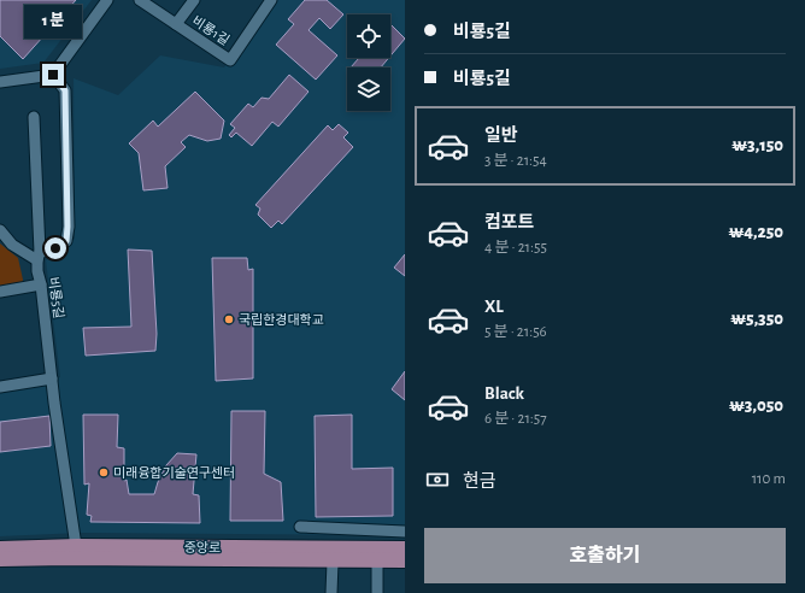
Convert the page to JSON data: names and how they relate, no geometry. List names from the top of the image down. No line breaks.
{"streets":{"main road":["중앙로"],"street":["비룡1길","비룡5길"]},"crossings":[["비룡5길","중앙로"]],"places":["국립한경대학교","미래융합기술연구센터"],"page":{"banner":["비룡5길","비룡5길"],"bubble":"1 분","list":[{"name":"일반","note":"3 분 · 21:54","value":"₩3,150"},{"name":"컴포트","note":"4 분 · 21:55","value":"₩4,250"},{"name":"XL","note":"5 분 · 21:56","value":"₩5,350"},{"name":"Black","note":"6 분 · 21:57","value":"₩3,050"}],"pay":["현금","110 m"],"buttons":"호출하기"}}
